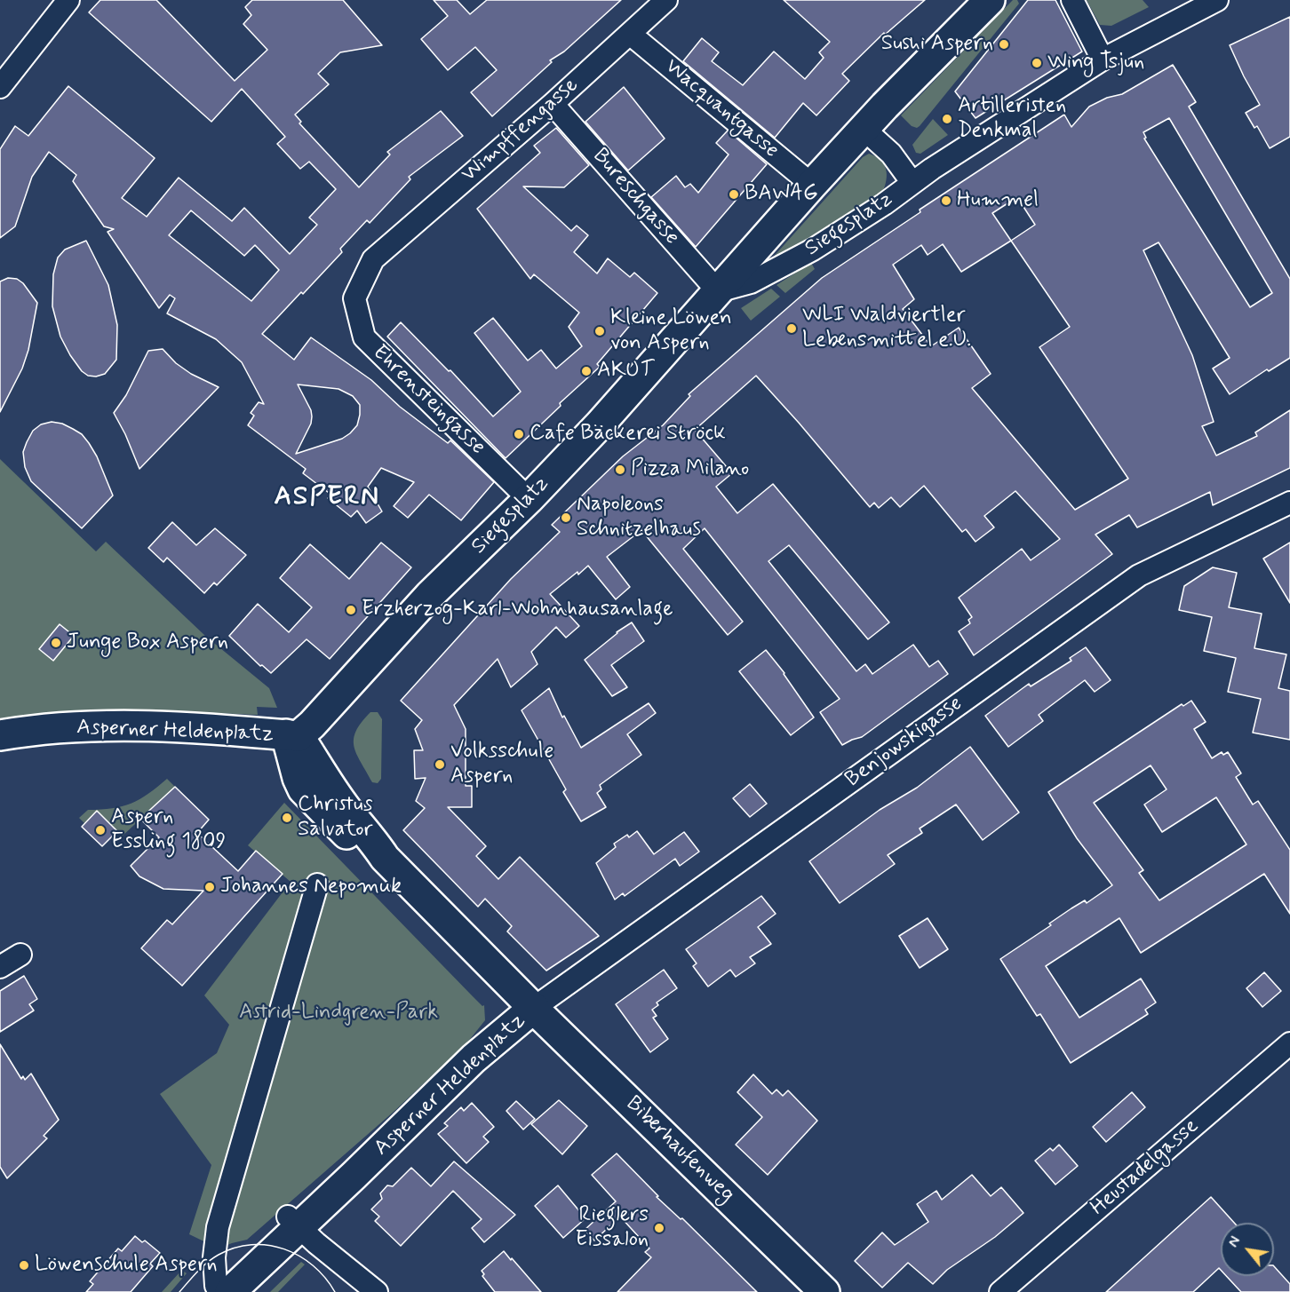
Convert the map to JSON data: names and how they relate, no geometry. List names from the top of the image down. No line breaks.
{"streets":{"main road":["Siegesplatz","Asperner Heldenplatz","Biberhaufenweg"],"street":["Wacquantgasse","Wimpffengasse","Bureschgasse","Ehrensteingasse","Benjowskigasse","Heustadelgasse"]},"crossings":[["Wacquantgasse","Wimpffengasse"],["Wacquantgasse","Siegesplatz"],["Wimpffengasse","Bureschgasse"],["Wimpffengasse","Ehrensteingasse"],["Bureschgasse","Siegesplatz"],["Siegesplatz","Ehrensteingasse"],["Siegesplatz","Asperner Heldenplatz"],["Asperner Heldenplatz","Benjowskigasse"],["Asperner Heldenplatz","Biberhaufenweg"],["Benjowskigasse","Biberhaufenweg"]],"districts":["ASPERN"],"parks":["Astrid-Lindgren-Park"],"places":["Sushi Aspern","Wing Tsjun","Artilleristen Denkmal","BAWAG","Hummel","WLI Waldviertler Lebensmittel e.U.","Kleine Löwen von Aspern","AKUT","Cafe Bäckerei Ströck","Pizza Milano","Napoleons Schnitzelhaus","Erzherzog-Karl-Wohnhausanlage","Junge Box Aspern","Volksschule Aspern","Christus Salvator","Aspern Essling 1809","Johannes Nepomuk","Rieglers Eissalon","Löwenschule Aspern"],"north":"top left"}
